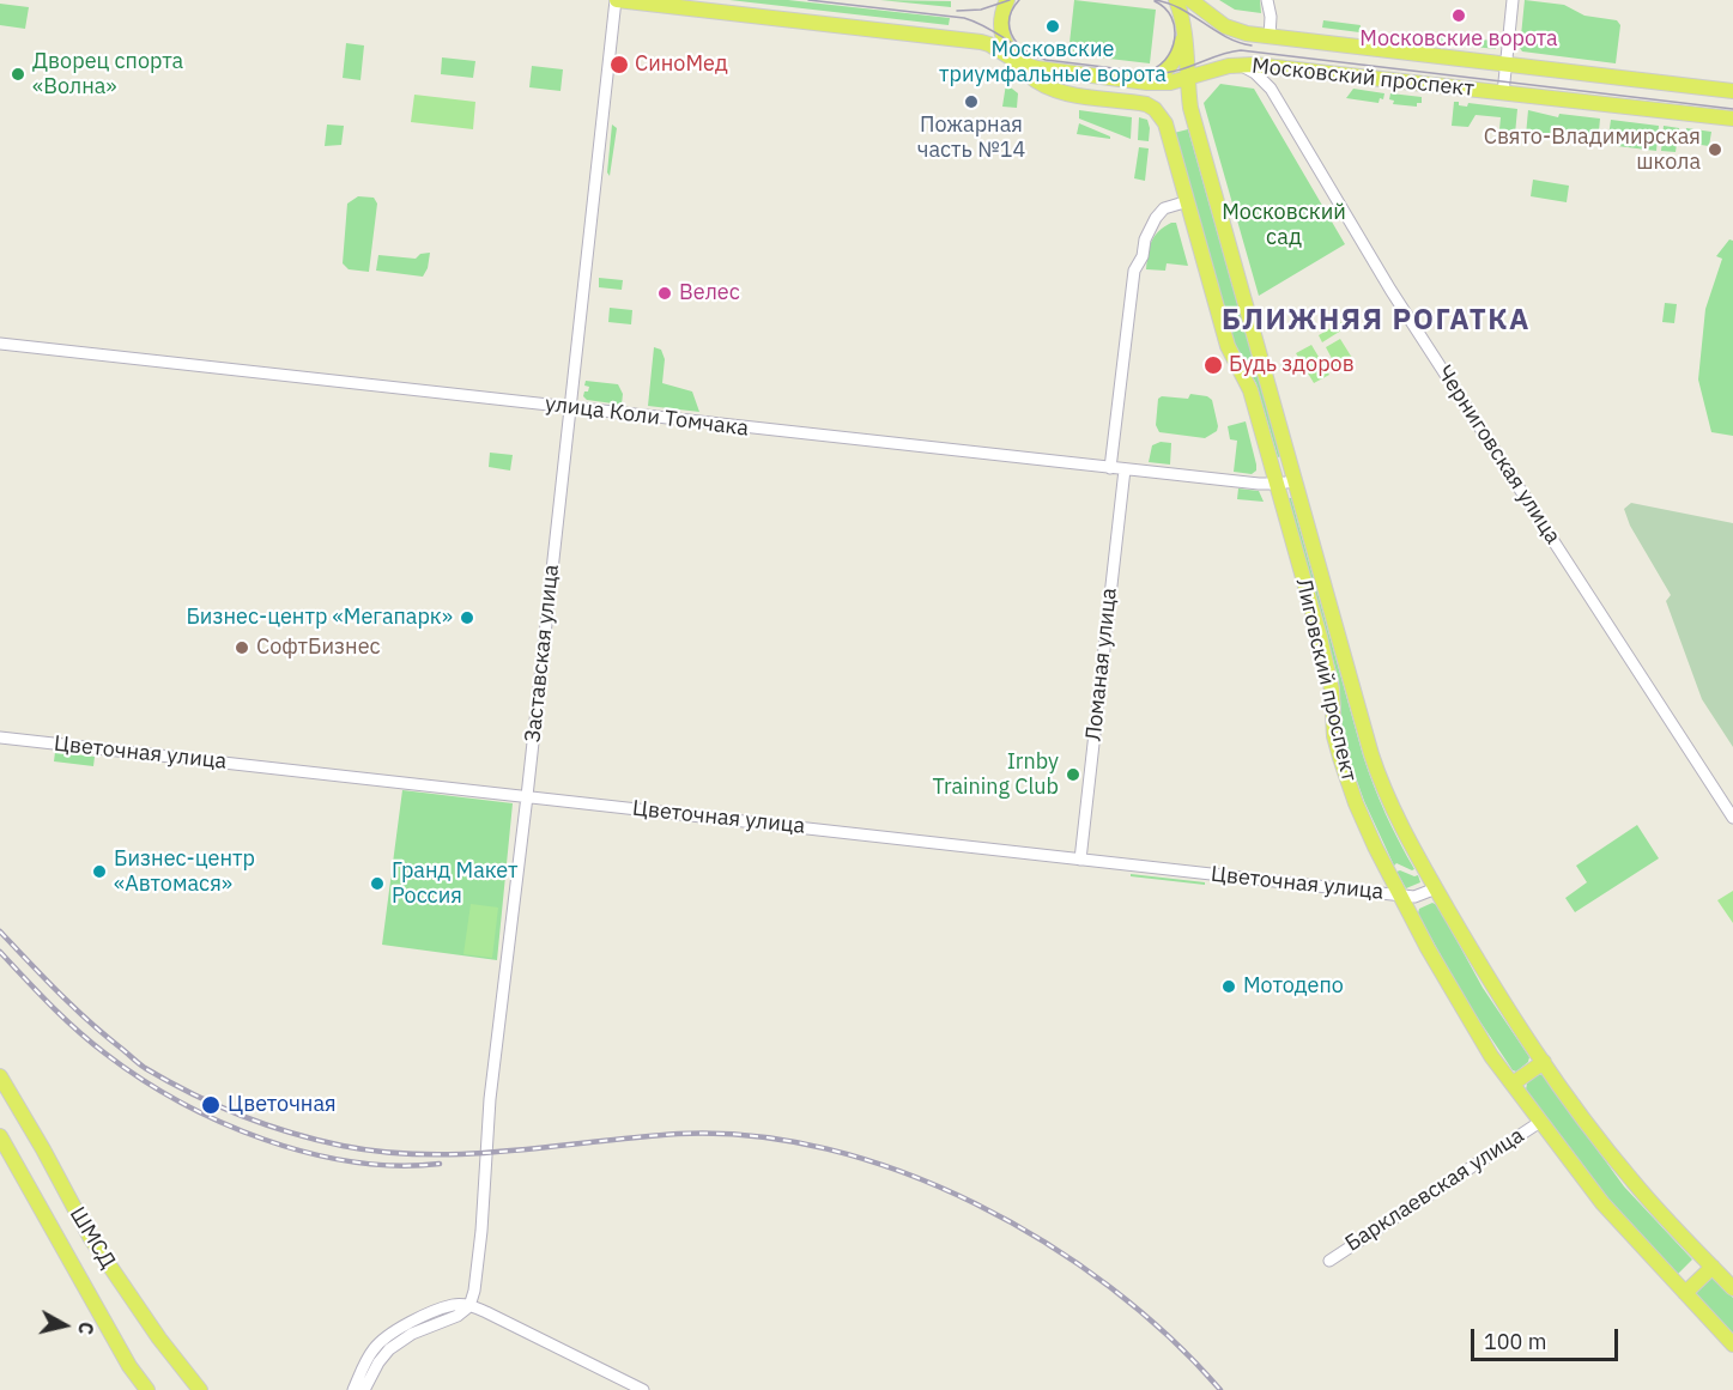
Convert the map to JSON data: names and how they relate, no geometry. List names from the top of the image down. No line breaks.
{"streets":{"main road":["Московский проспект","Лиговский проспект","ШМСД"],"street":["улица Коли Томчака","Черниговская улица","Заставская улица","Ломаная улица","Цветочная улица","Барклаевская улица"]},"crossings":[["Московский проспект","Черниговская улица"],["Московский проспект","Заставская улица"],["Московский проспект","Лиговский проспект"],["улица Коли Томчака","Заставская улица"],["улица Коли Томчака","Ломаная улица"],["улица Коли Томчака","Лиговский проспект"],["Заставская улица","Цветочная улица"],["Ломаная улица","Цветочная улица"],["Лиговский проспект","Цветочная улица"],["Лиговский проспект","Барклаевская улица"]],"districts":["БЛИЖНЯЯ РОГАТКА"],"parks":["Московский сад"],"places":["Московские ворота","Московские триумфальные ворота","СиноМед","Дворец спорта «Волна»","Пожарная часть №14","Свято-Владимирская школа","Велес","Будь здоров","Бизнес-центр «Мегапарк»","СофтБизнес","Irnby Training Club","Бизнес-центр «Автомася»","Гранд Макет Россия","Мотодепо","Цветочная"],"scale_bar":"100 m","north":"right"}
